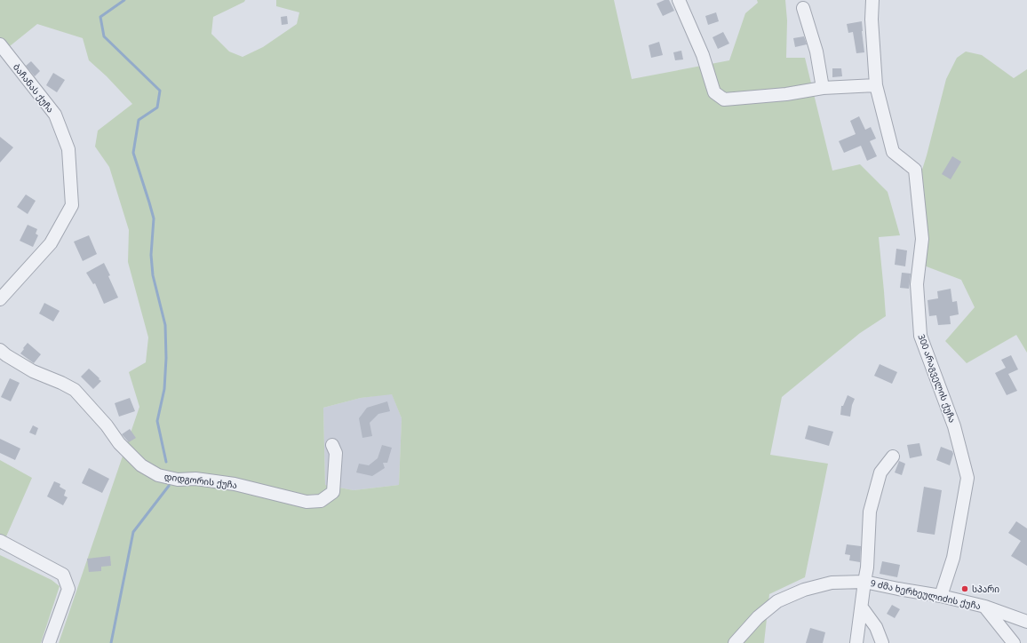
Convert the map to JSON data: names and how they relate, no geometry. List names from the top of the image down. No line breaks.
{"streets":{"street":["ბაჩანას ქუჩა","300 არაგველის ქუჩა","დიდგორის ქუჩა","9 ძმა ხერხეულიძის ქუჩა"]},"crossings":[["300 არაგველის ქუჩა","9 ძმა ხერხეულიძის ქუჩა"]],"places":["სპარი"]}
